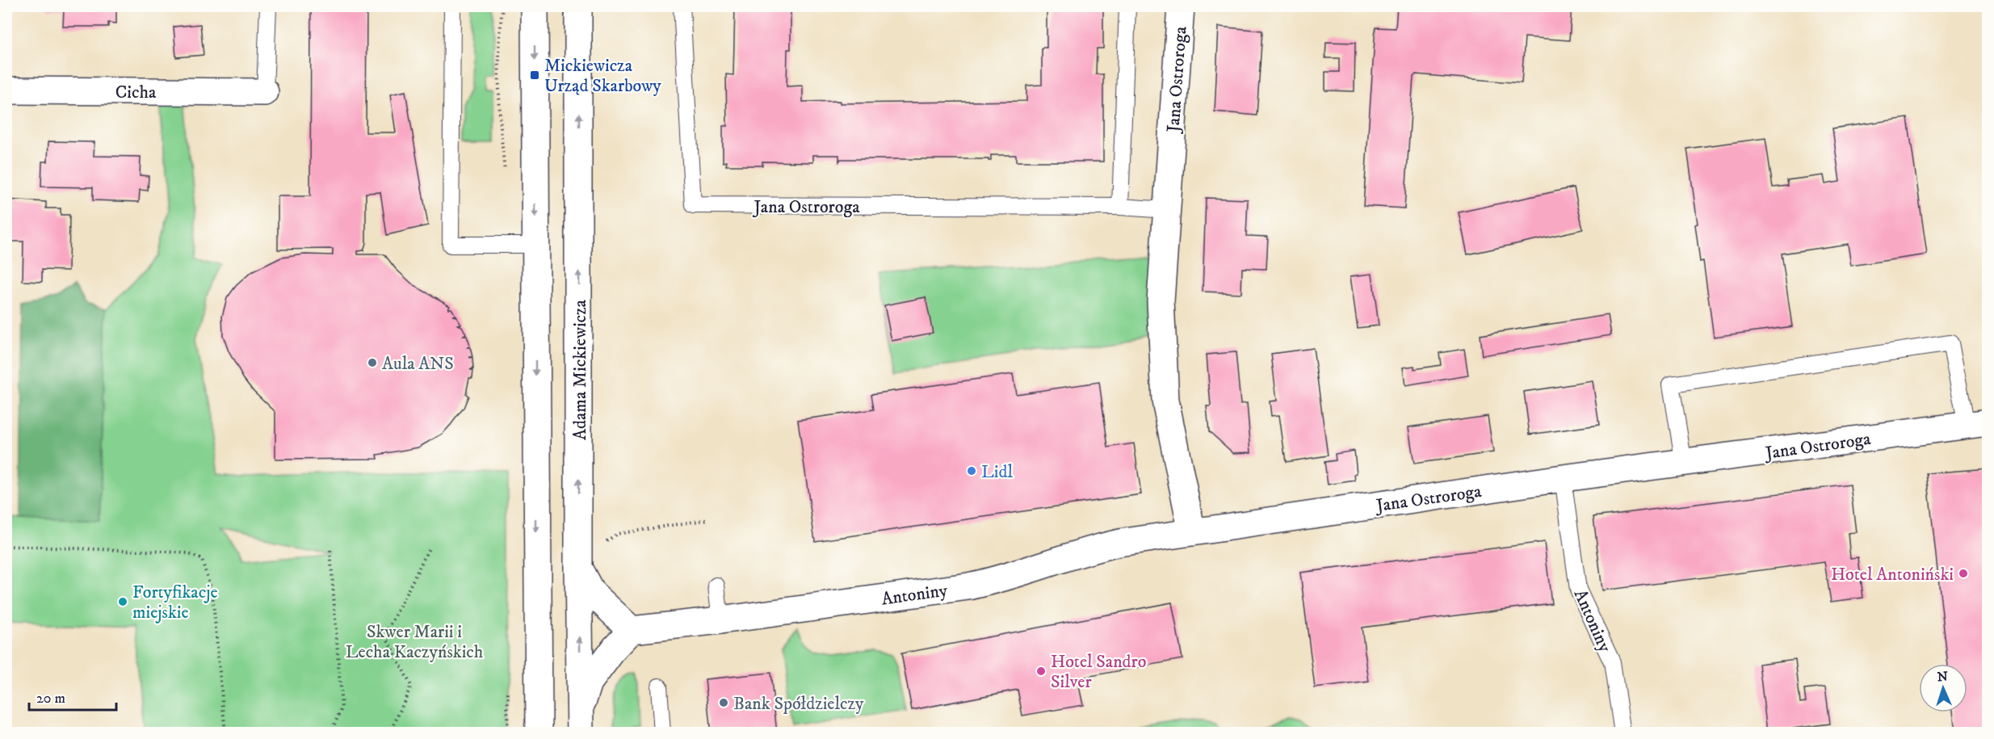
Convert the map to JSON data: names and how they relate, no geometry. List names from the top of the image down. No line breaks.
{"streets":{"street":["Jana Ostroroga","Cicha","Adama Mickiewicza","Antoniny"]},"crossings":[["Jana Ostroroga","Antoniny"]],"parks":["Skwer Marii i Lecha Kaczyńskich"],"places":{"transit":["Mickiewicza Urząd Skarbowy"],"other":["Aula ANS","Lidl","Hotel Antoniński","Fortyfikacje miejskie","Hotel Sandro Silver","Bank Spółdzielczy"]},"scale_bar":"20 m","north":"top"}
